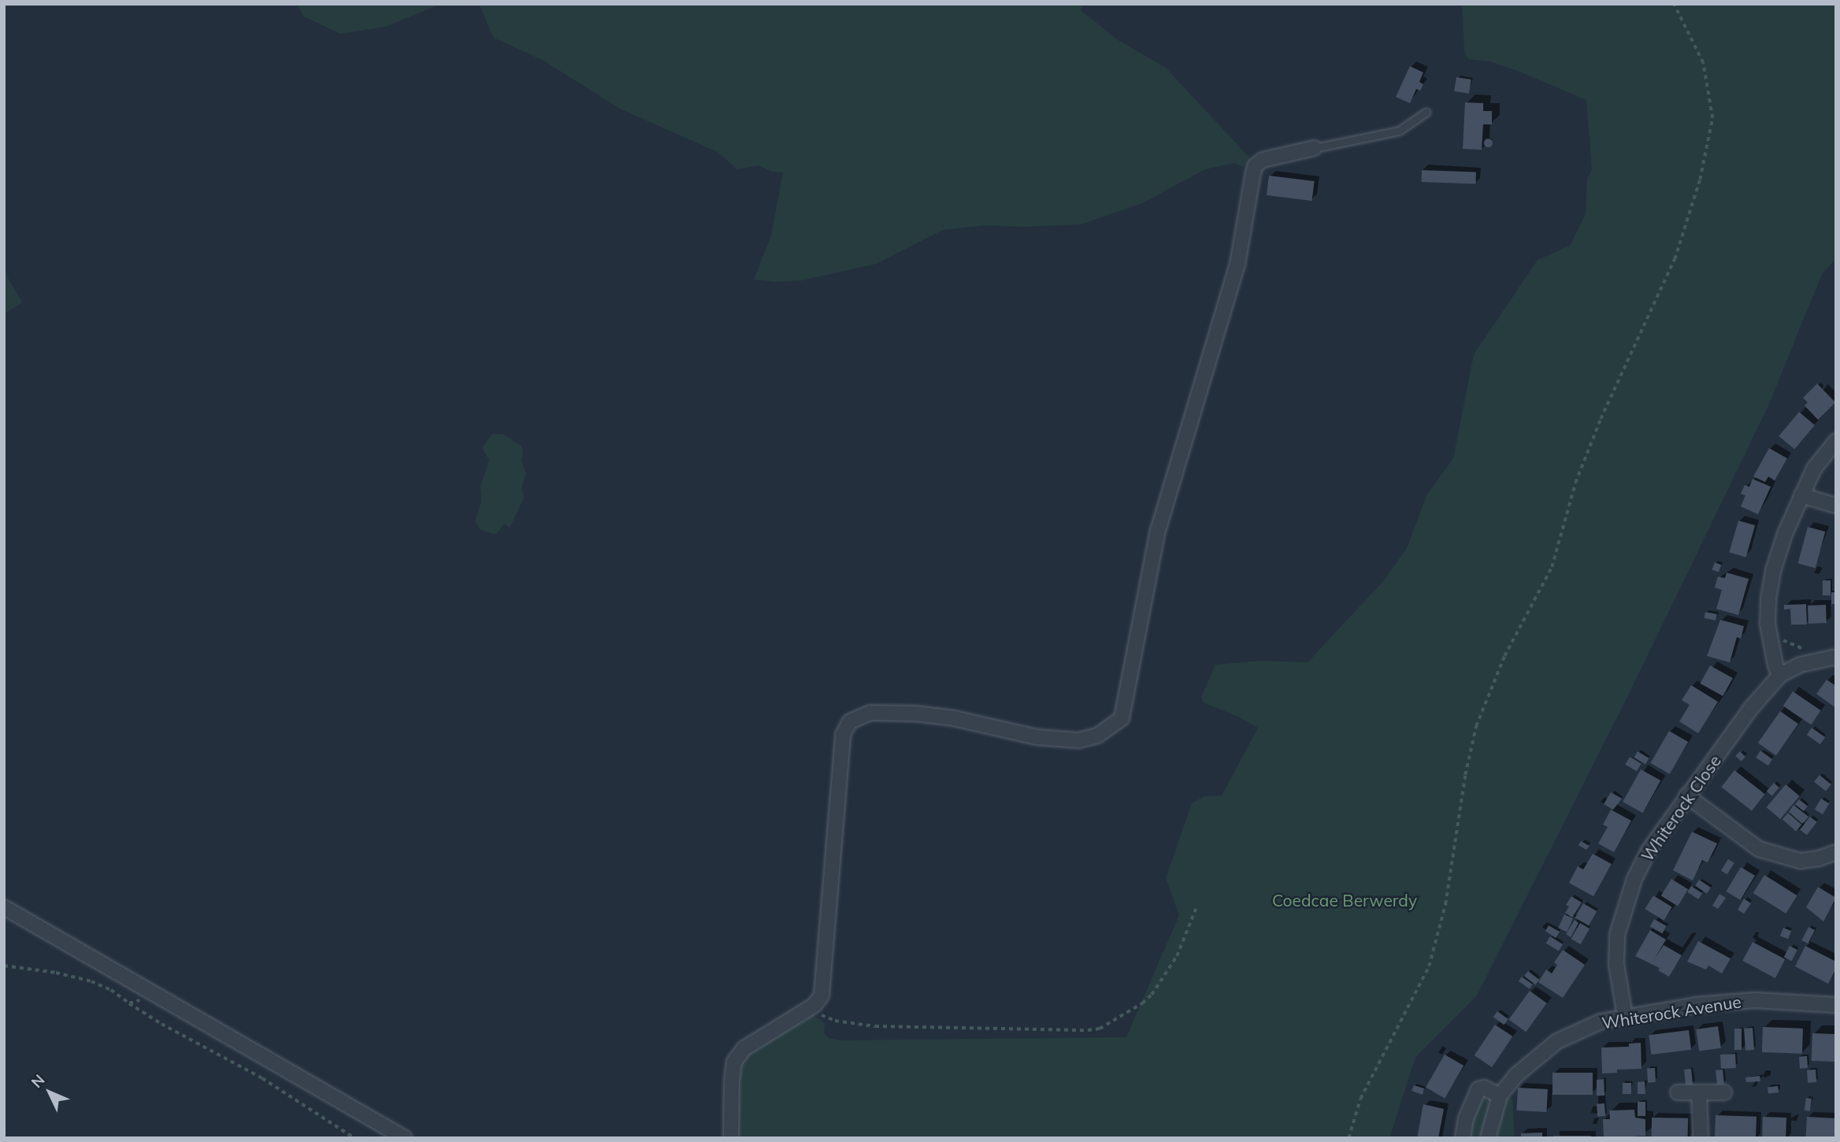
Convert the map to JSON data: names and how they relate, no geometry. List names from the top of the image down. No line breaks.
{"streets":{"street":["Whiterock Close","Whiterock Avenue"]},"crossings":[["Whiterock Close","Whiterock Avenue"]],"parks":["Coedcae Berwerdy"],"north":"top left"}
